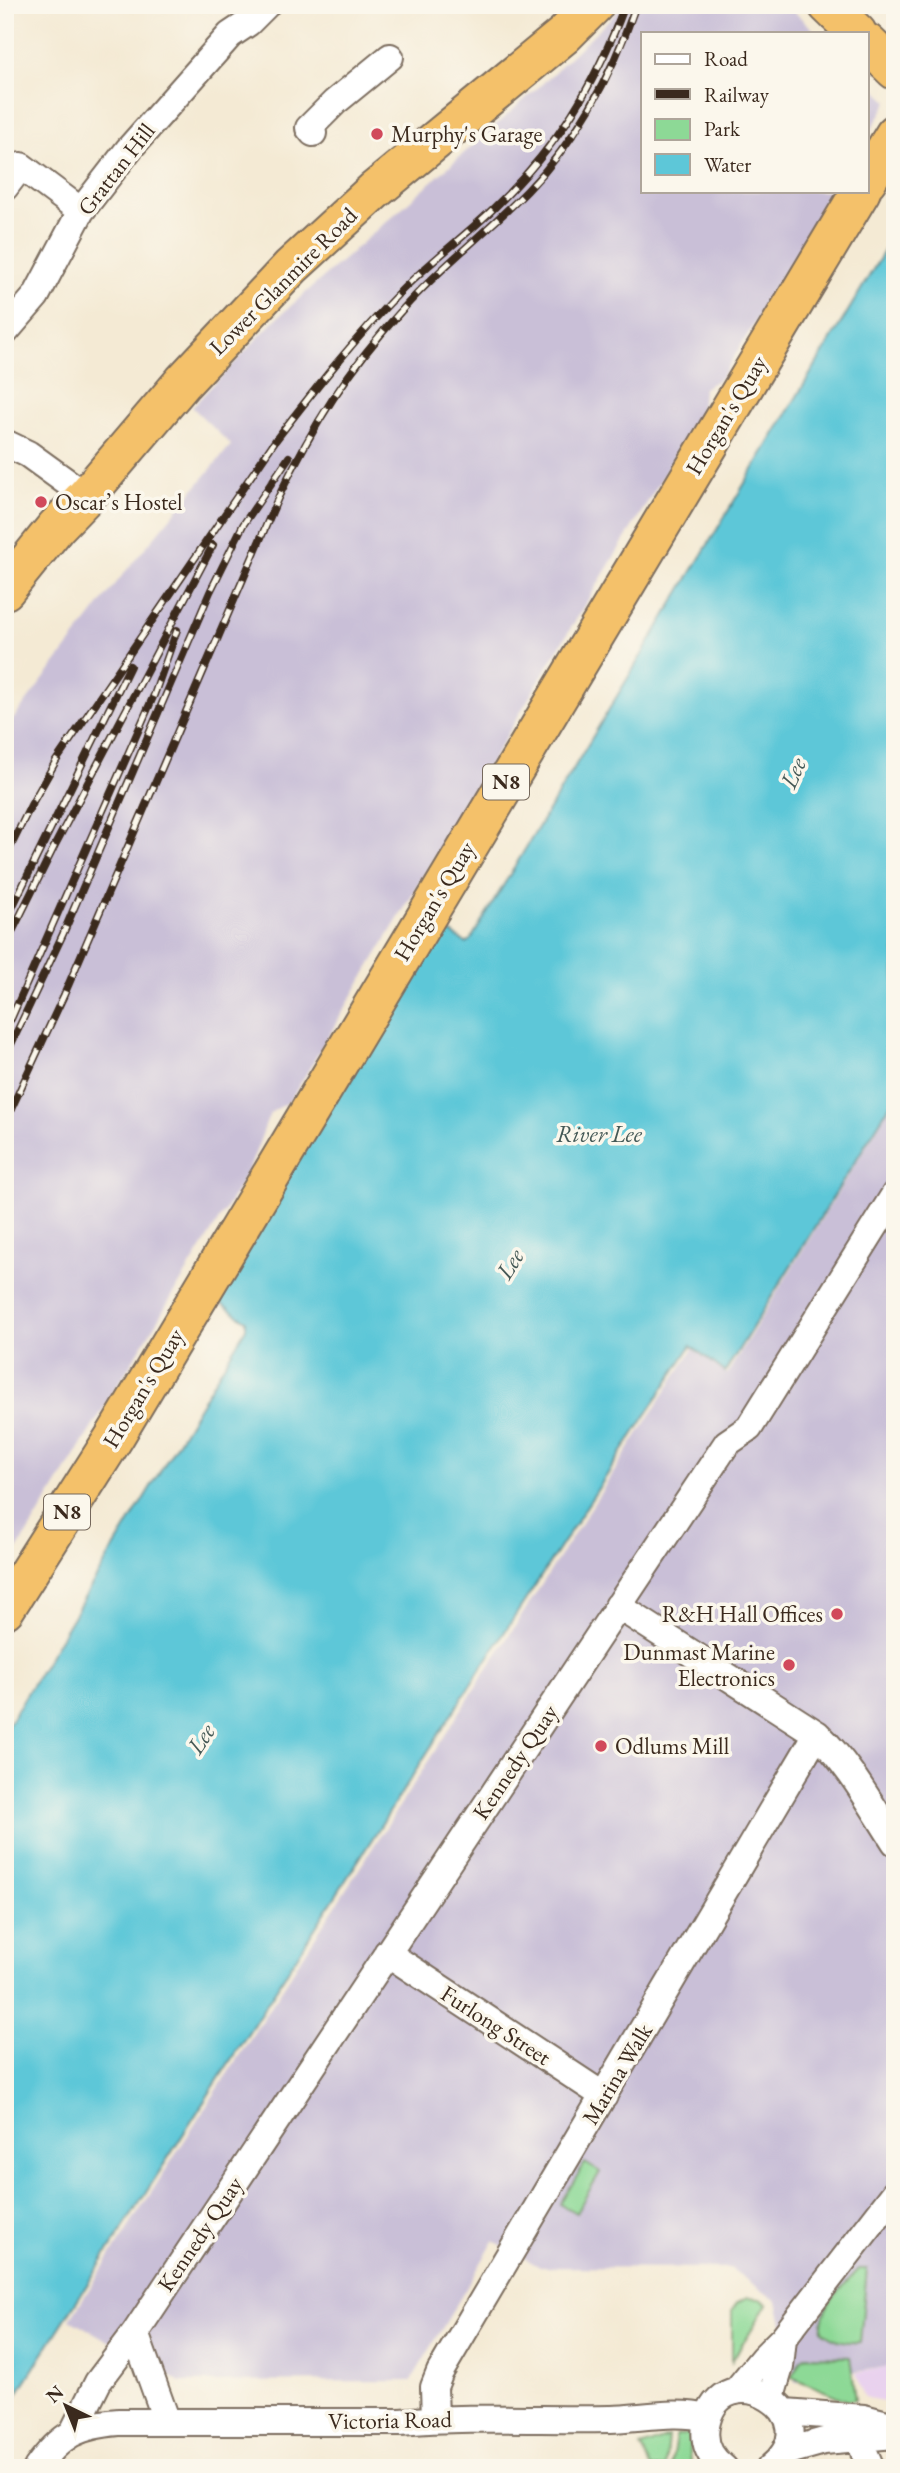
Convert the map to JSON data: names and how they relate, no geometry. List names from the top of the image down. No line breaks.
{"streets":{"highway":["Lower Glanmire Road","Horgan's Quay","N8"],"street":["Grattan Hill","Kennedy Quay","Furlong Street","Marina Walk","Victoria Road"]},"crossings":[["Kennedy Quay","Furlong Street"],["Kennedy Quay","Victoria Road"],["Furlong Street","Marina Walk"],["Marina Walk","Victoria Road"]],"water":["Lee","River Lee"],"places":["Murphy's Garage","Oscar’s Hostel","R&H Hall Offices","Dunmast Marine Electronics","Odlums Mill"],"legend":["Road","Railway","Park","Water"],"north":"top left"}
